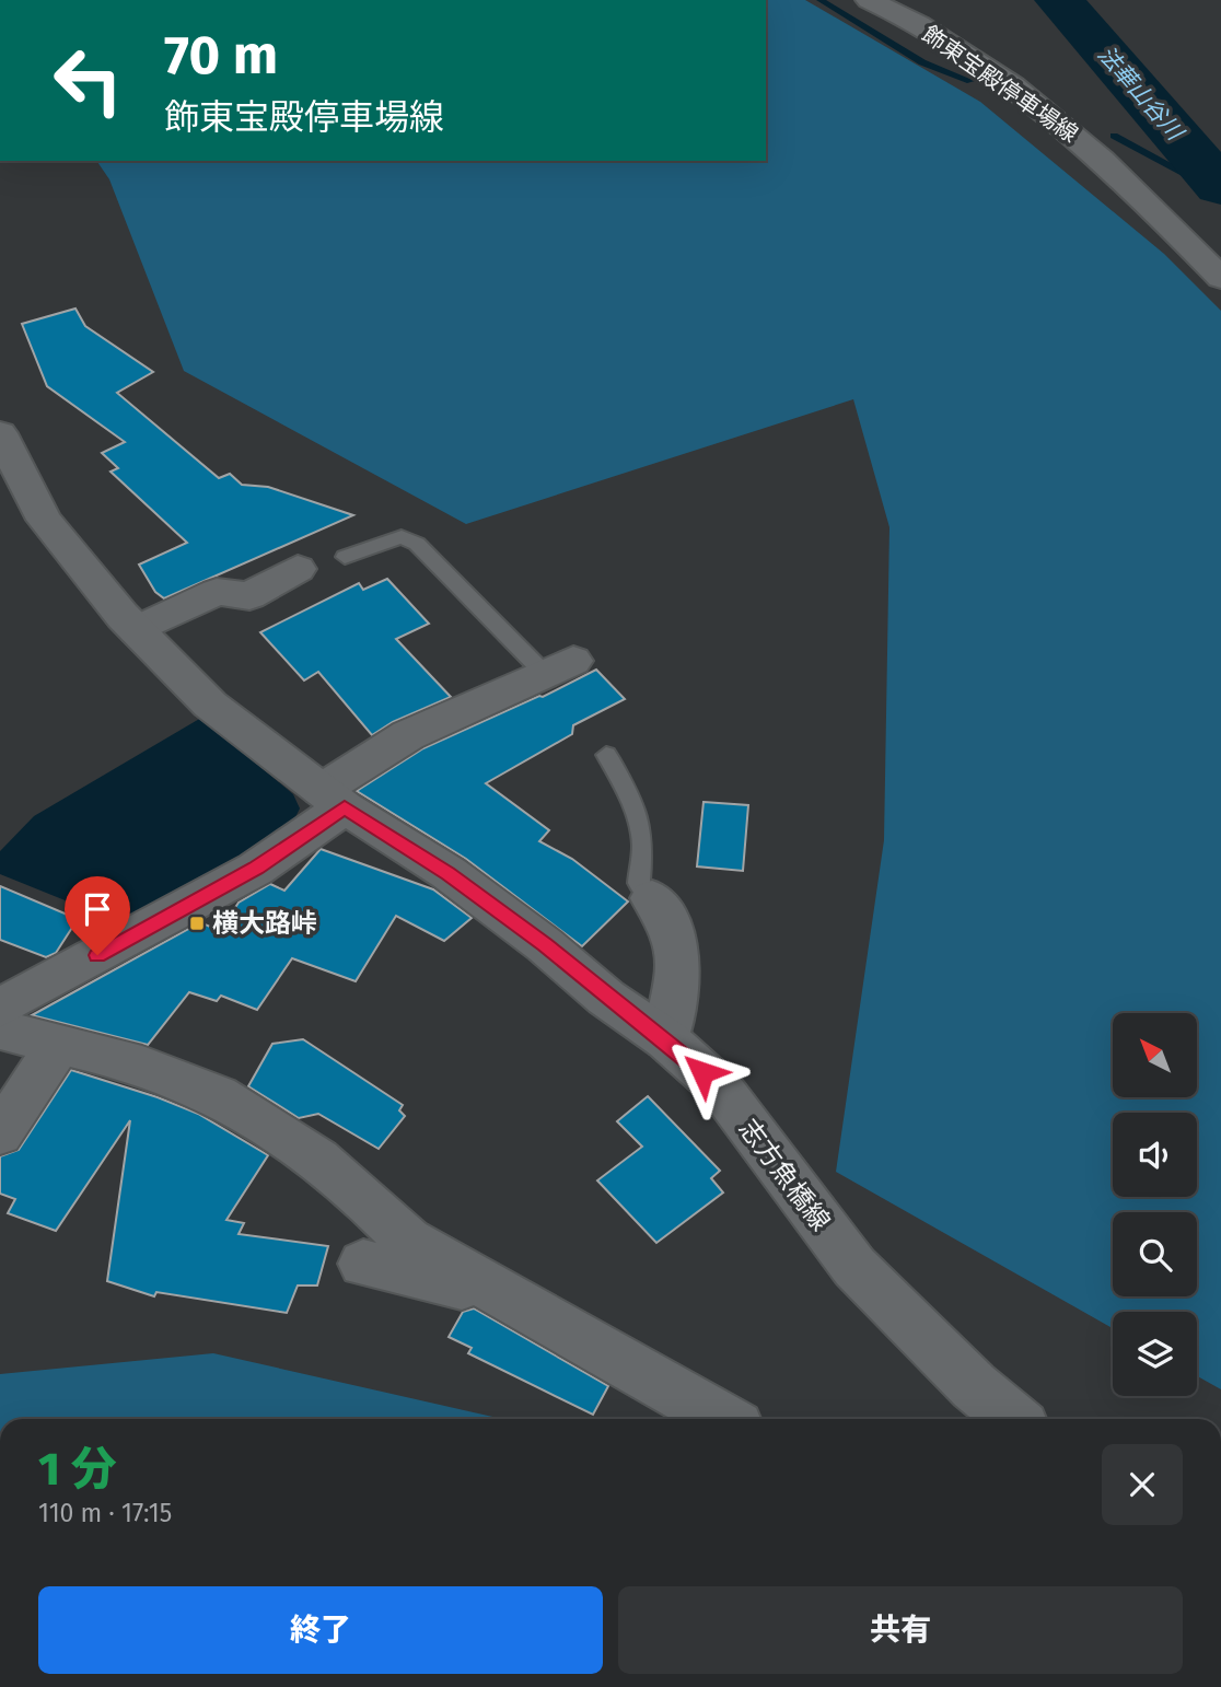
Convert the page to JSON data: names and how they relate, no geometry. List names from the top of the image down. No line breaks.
{"streets":{"main road":["飾東宝殿停車場線","志方魚橋線"]},"water":["法華山谷川"],"places":{"transit":["横大路峠"]},"north":"top left","page":{"turn":["70 m","飾東宝殿停車場線"],"heading":["1 分","110 m · 17:15"],"buttons":["終了","共有"]}}
